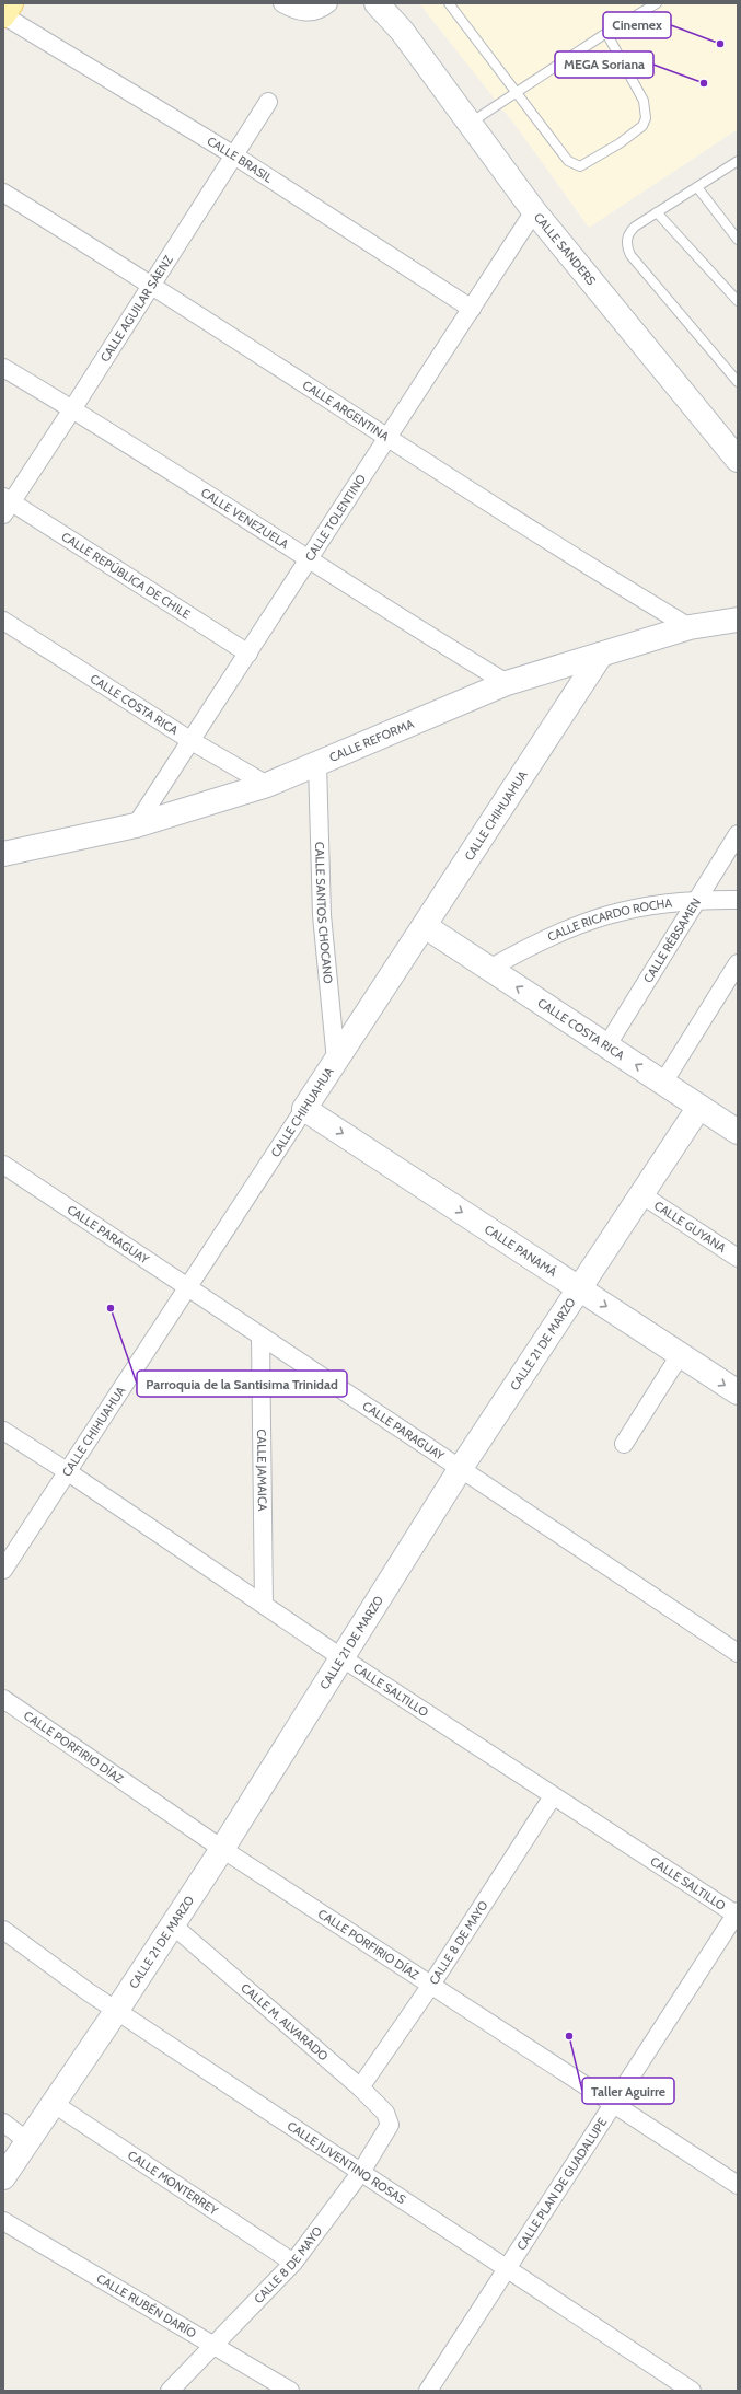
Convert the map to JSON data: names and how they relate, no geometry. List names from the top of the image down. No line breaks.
{"streets":{"street":["CALLE BRASIL","CALLE SANDERS","CALLE AGUILAR SÁENZ","CALLE ARGENTINA","CALLE TOLENTINO","CALLE VENEZUELA","CALLE REPÚBLICA DE CHILE","CALLE COSTA RICA","CALLE REFORMA","CALLE CHIHUAHUA","CALLE SANTOS CHOCANO","CALLE RICARDO ROCHA","CALLE RÉBSAMEN","CALLE GUYANA","CALLE PARAGUAY","CALLE PANAMÁ","CALLE 21 DE MARZO","CALLE JAMAICA","CALLE SALTILLO","CALLE PORFIRIO DÍAZ","CALLE 8 DE MAYO","CALLE M. ALVARADO","CALLE JUVENTINO ROSAS","CALLE MONTERREY","CALLE PLAN DE GUADALUPE","CALLE RUBÉN DARÍO"]},"crossings":[["CALLE BRASIL","CALLE AGUILAR SÁENZ"],["CALLE BRASIL","CALLE TOLENTINO"],["CALLE SANDERS","CALLE TOLENTINO"],["CALLE AGUILAR SÁENZ","CALLE ARGENTINA"],["CALLE AGUILAR SÁENZ","CALLE VENEZUELA"],["CALLE AGUILAR SÁENZ","CALLE REPÚBLICA DE CHILE"],["CALLE ARGENTINA","CALLE TOLENTINO"],["CALLE ARGENTINA","CALLE REFORMA"],["CALLE TOLENTINO","CALLE VENEZUELA"],["CALLE TOLENTINO","CALLE REPÚBLICA DE CHILE"],["CALLE TOLENTINO","CALLE COSTA RICA"],["CALLE TOLENTINO","CALLE REFORMA"],["CALLE VENEZUELA","CALLE REFORMA"],["CALLE COSTA RICA","CALLE REFORMA"],["CALLE COSTA RICA","CALLE CHIHUAHUA"],["CALLE COSTA RICA","CALLE RICARDO ROCHA"],["CALLE COSTA RICA","CALLE RÉBSAMEN"],["CALLE COSTA RICA","CALLE 21 DE MARZO"],["CALLE REFORMA","CALLE CHIHUAHUA"],["CALLE REFORMA","CALLE SANTOS CHOCANO"],["CALLE CHIHUAHUA","CALLE SANTOS CHOCANO"],["CALLE CHIHUAHUA","CALLE PARAGUAY"],["CALLE CHIHUAHUA","CALLE PANAMÁ"],["CALLE CHIHUAHUA","CALLE SALTILLO"],["CALLE RICARDO ROCHA","CALLE RÉBSAMEN"],["CALLE GUYANA","CALLE 21 DE MARZO"],["CALLE PARAGUAY","CALLE 21 DE MARZO"],["CALLE PARAGUAY","CALLE JAMAICA"],["CALLE PANAMÁ","CALLE 21 DE MARZO"],["CALLE 21 DE MARZO","CALLE SALTILLO"],["CALLE 21 DE MARZO","CALLE PORFIRIO DÍAZ"],["CALLE 21 DE MARZO","CALLE M. ALVARADO"],["CALLE 21 DE MARZO","CALLE JUVENTINO ROSAS"],["CALLE 21 DE MARZO","CALLE MONTERREY"],["CALLE JAMAICA","CALLE SALTILLO"],["CALLE SALTILLO","CALLE 8 DE MAYO"],["CALLE SALTILLO","CALLE PLAN DE GUADALUPE"],["CALLE PORFIRIO DÍAZ","CALLE 8 DE MAYO"],["CALLE PORFIRIO DÍAZ","CALLE PLAN DE GUADALUPE"],["CALLE 8 DE MAYO","CALLE M. ALVARADO"],["CALLE 8 DE MAYO","CALLE JUVENTINO ROSAS"],["CALLE 8 DE MAYO","CALLE MONTERREY"],["CALLE 8 DE MAYO","CALLE RUBÉN DARÍO"],["CALLE JUVENTINO ROSAS","CALLE PLAN DE GUADALUPE"]],"one_way":["CALLE PANAMÁ"],"places":["Cinemex","MEGA Soriana","Parroquia de la Santisima Trinidad","Taller Aguirre"]}
